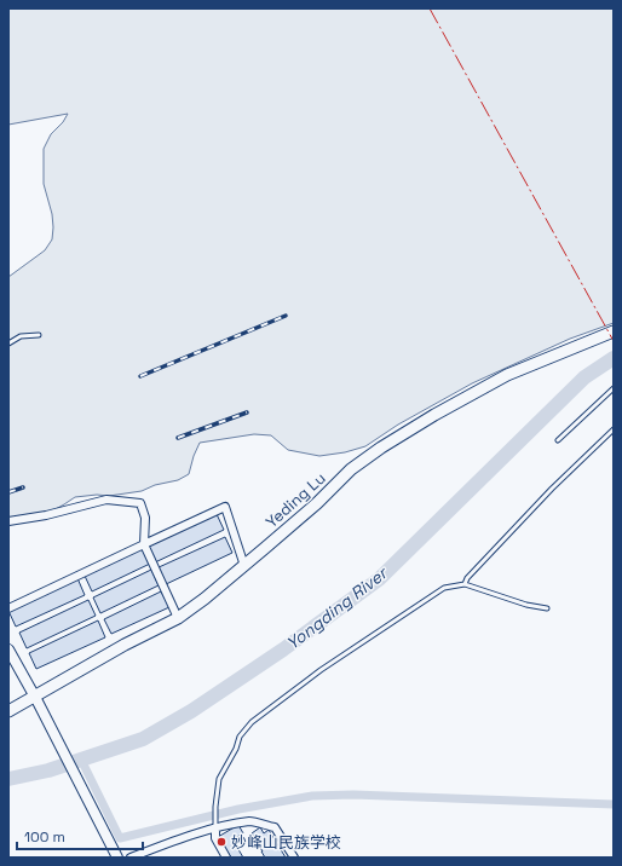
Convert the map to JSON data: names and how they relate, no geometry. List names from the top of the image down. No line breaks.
{"streets":{"main road":["Yeding Lu"]},"water":["Yongding River"],"places":["妙峰山民族学校"],"scale_bar":"100 m"}
